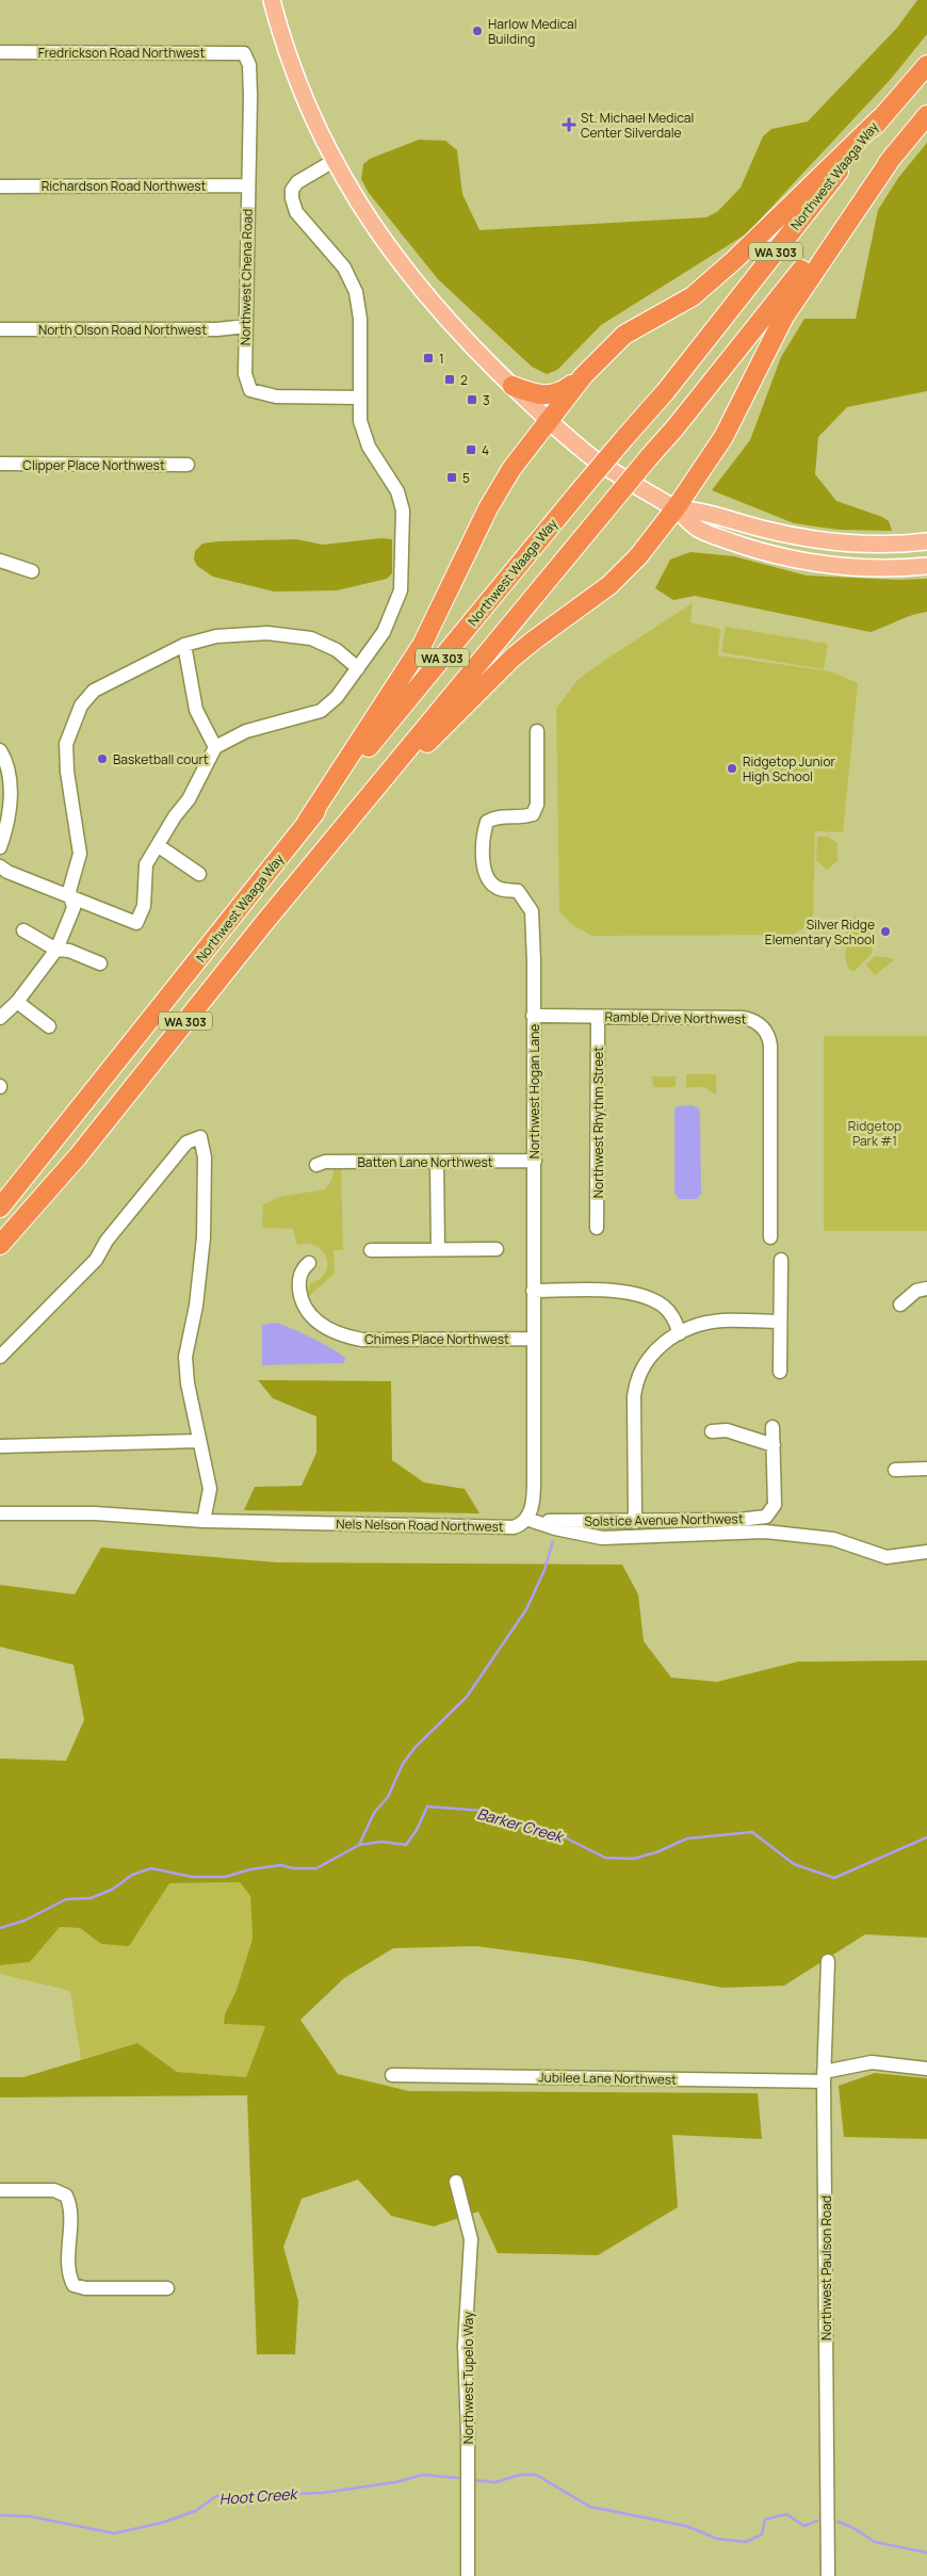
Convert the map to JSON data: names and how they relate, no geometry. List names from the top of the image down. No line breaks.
{"streets":{"highway":["Northwest Waaga Way","WA 303"],"street":["Fredrickson Road Northwest","Richardson Road Northwest","Northwest Chena Road","North Olson Road Northwest","Clipper Place Northwest","Ramble Drive Northwest","Northwest Hogan Lane","Northwest Rhythm Street","Batten Lane Northwest","Chimes Place Northwest","Solstice Avenue Northwest","Nels Nelson Road Northwest","Jubilee Lane Northwest","Northwest Paulson Road","Northwest Tupelo Way"]},"crossings":[["Fredrickson Road Northwest","Northwest Chena Road"],["Richardson Road Northwest","Northwest Chena Road"],["Northwest Chena Road","North Olson Road Northwest"],["Ramble Drive Northwest","Northwest Hogan Lane"],["Ramble Drive Northwest","Northwest Rhythm Street"],["Northwest Hogan Lane","Batten Lane Northwest"],["Northwest Hogan Lane","Chimes Place Northwest"],["Northwest Hogan Lane","Solstice Avenue Northwest"],["Northwest Hogan Lane","Nels Nelson Road Northwest"],["Solstice Avenue Northwest","Nels Nelson Road Northwest"],["Jubilee Lane Northwest","Northwest Paulson Road"]],"water":["Barker Creek","Hoot Creek"],"parks":["Ridgetop Park #1"],"places":{"other":["Harlow Medical Building","Basketball court","Ridgetop Junior High School","Silver Ridge Elementary School"],"health":["St. Michael Medical Center Silverdale"],"transit":["1","2","3","4","5"]}}
